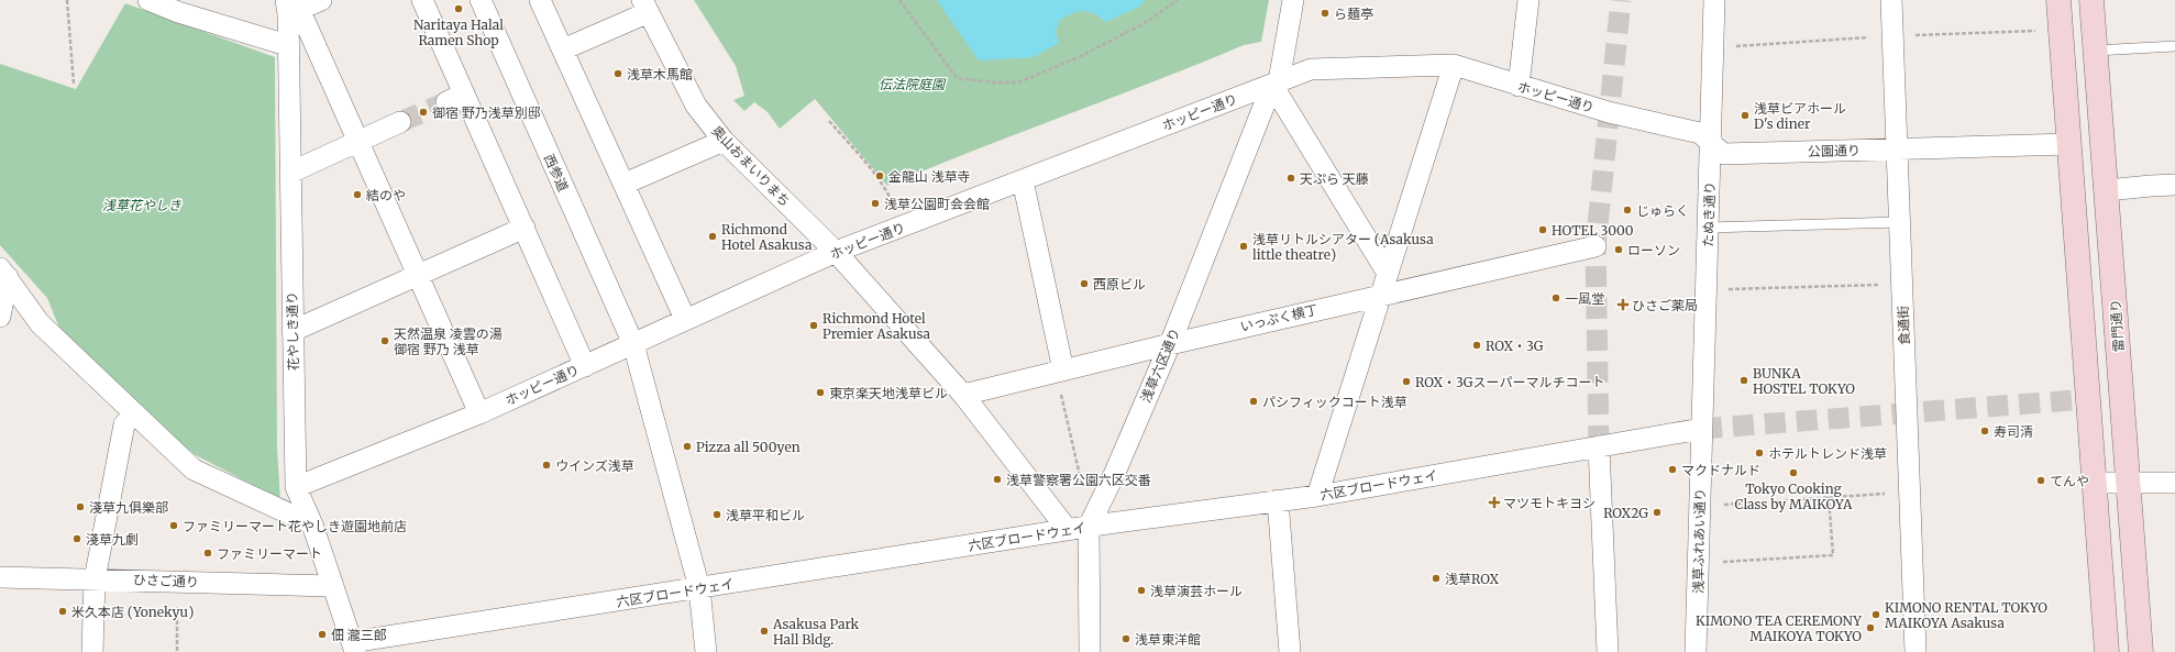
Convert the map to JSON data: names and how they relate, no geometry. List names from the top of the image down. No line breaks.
{"streets":{"street":["ホッピー通り","公園通り","奥山おまいりまち","西参道","たぬき通り","いっぷく横丁","食通街","雷門通り","花やしき通り","浅草六区通り","六区ブロードウェイ","浅草ふれあい通り","ひさご通り"]},"crossings":[["ホッピー通り","公園通り"],["ホッピー通り","奥山おまいりまち"],["ホッピー通り","西参道"],["ホッピー通り","花やしき通り"],["ホッピー通り","浅草六区通り"],["公園通り","たぬき通り"],["公園通り","食通街"],["奥山おまいりまち","いっぷく横丁"],["奥山おまいりまち","六区ブロードウェイ"],["西参道","六区ブロードウェイ"],["たぬき通り","六区ブロードウェイ"],["たぬき通り","浅草ふれあい通り"],["いっぷく横丁","浅草六区通り"],["花やしき通り","六区ブロードウェイ"],["花やしき通り","ひさご通り"],["浅草六区通り","六区ブロードウェイ"],["六区ブロードウェイ","浅草ふれあい通り"]],"parks":["伝法院庭園","浅草花やしき"],"places":{"other":["Naritaya Halal Ramen Shop","ら麺亭","浅草木馬館","御宿 野乃浅草別邸","浅草ビアホール D's diner","金龍山 浅草寺","天ぷら 天藤","結のや","浅草公園町会会館","じゅらく","HOTEL 3000","Richmond Hotel Asakusa","浅草リトルシアター (Asakusa little theatre)","ローソン","西原ビル","一風堂","Richmond Hotel Premier Asakusa","天然温泉 凌雲の湯 御宿 野乃 浅草","ROX・3G","BUNKA HOSTEL TOKYO","ROX・3Gスーパーマルチコート","東京楽天地浅草ビル","パシフィックコート浅草","寿司清","Pizza all 500yen","ホテルトレンド浅草","ウインズ浅草","マクドナルド","Tokyo Cooking Class by MAIKOYA","浅草警察署公園六区交番","てんや","淺草九俱樂部","ROX2G","浅草平和ビル","ファミリーマート花やしき遊園地前店","淺草九劇","ファミリーマート","浅草ROX","浅草演芸ホール","米久本店 (Yonekyu)","KIMONO RENTAL TOKYO MAIKOYA Asakusa","KIMONO TEA CEREMONY MAIKOYA TOKYO","Asakusa Park Hall Bldg.","佃 瀧三郎","浅草東洋館"],"health":["ひさご薬局","マツモトキヨシ"]}}
